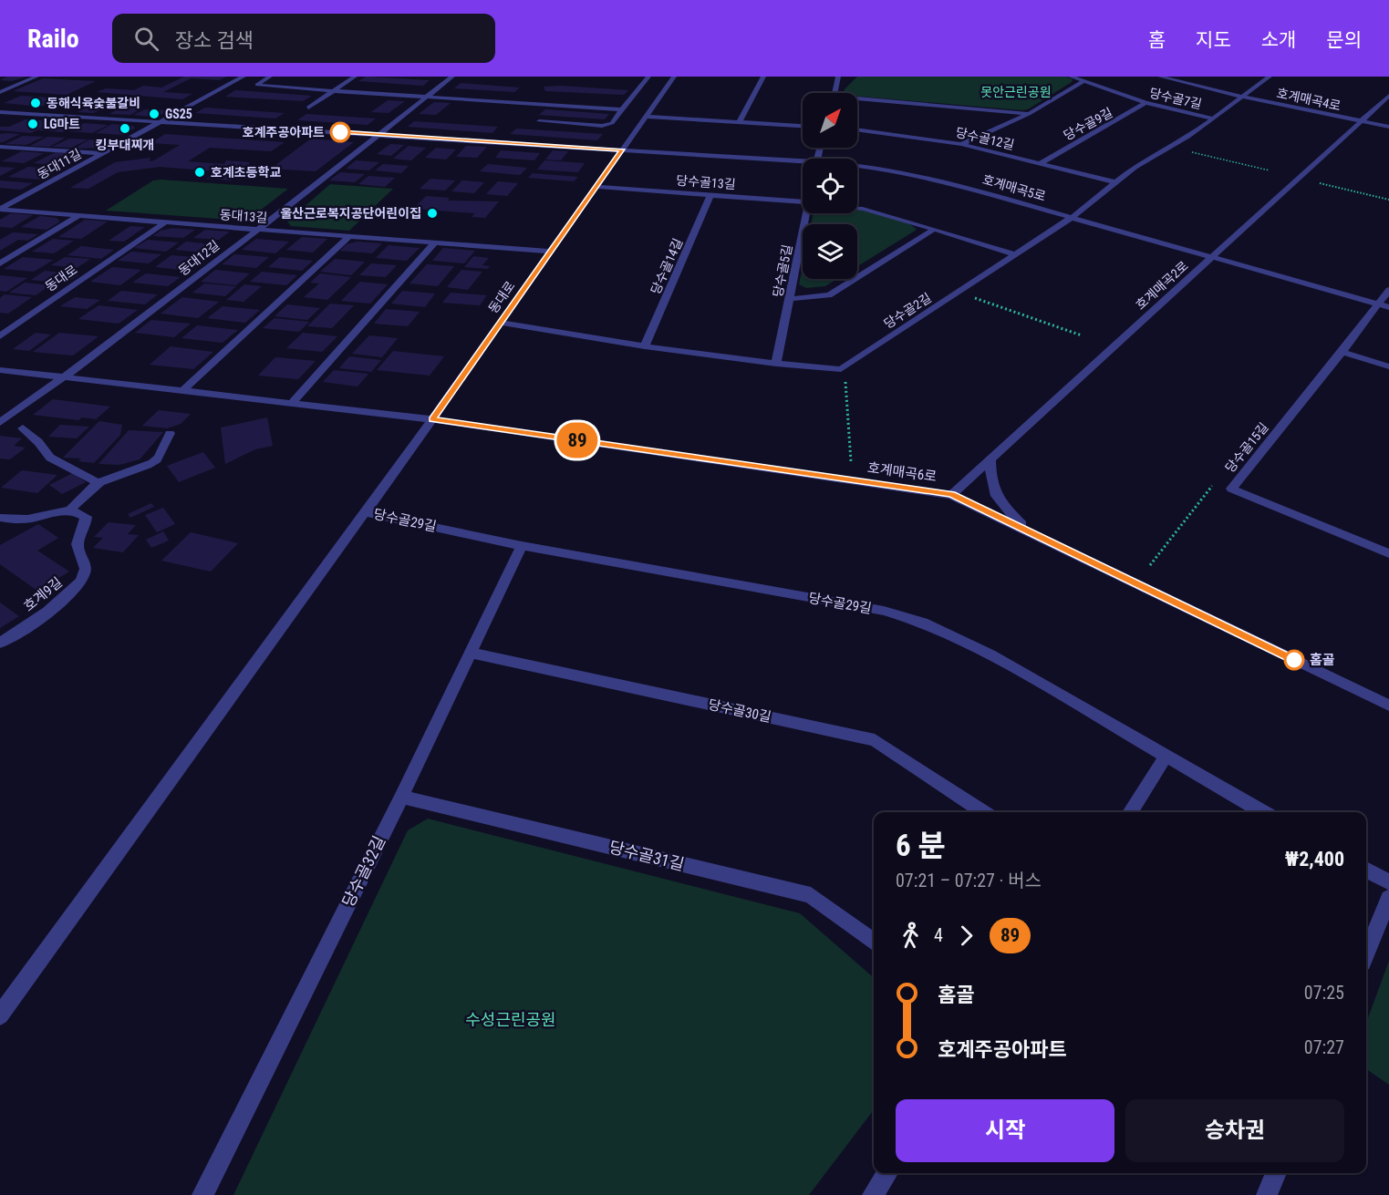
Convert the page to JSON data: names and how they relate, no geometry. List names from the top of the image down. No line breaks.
{"streets":{"street":["당수골7길","호계매곡4로","당수골9길","당수골12길","동대11길","당수골13길","호계매곡5로","동대13길","동대12길","당수골14길","당수골5길","동대로","호계매곡2로","당수골2길","당수골15길","호계매곡6로","당수골29길","호계9길","당수골30길","당수골31길","당수골32길"]},"crossings":[["당수골7길","당수골9길"],["당수골7길","당수골2길"],["호계매곡4로","호계매곡2로"],["호계매곡4로","당수골2길"],["당수골9길","당수골12길"],["당수골12길","당수골2길"],["동대11길","호계매곡5로"],["동대11길","동대13길"],["당수골13길","당수골14길"],["당수골13길","동대로"],["호계매곡5로","동대12길"],["호계매곡5로","동대로"],["호계매곡5로","호계매곡2로"],["호계매곡5로","당수골2길"],["호계매곡5로","당수골15길"],["동대13길","동대12길"],["동대13길","동대로"],["당수골14길","당수골2길"],["당수골5길","당수골2길"],["동대로","당수골2길"],["동대로","호계매곡6로"],["동대로","당수골29길"],["호계매곡2로","호계매곡6로"],["당수골29길","당수골32길"],["당수골30길","당수골32길"],["당수골31길","당수골32길"]],"parks":["못안근린공원","수성근린공원"],"places":["동해식육숯불갈비","GS25","LG마트","킹부대찌개","호계주공아파트","호계초등학교","울산근로복지공단어린이집","홈골"],"lines":["bus line 89"],"north":"top right","page":{"header":"Railo","search":"장소 검색","nav":["홈","지도","소개","문의"],"on_map":"89","heading":["6 분","07:21 – 07:27 · 버스","₩2,400"],"legs":["4","89"],"list":[{"name":"홈골","value":"07:25"},{"name":"호계주공아파트","value":"07:27"}],"buttons":["시작","승차권"]}}
